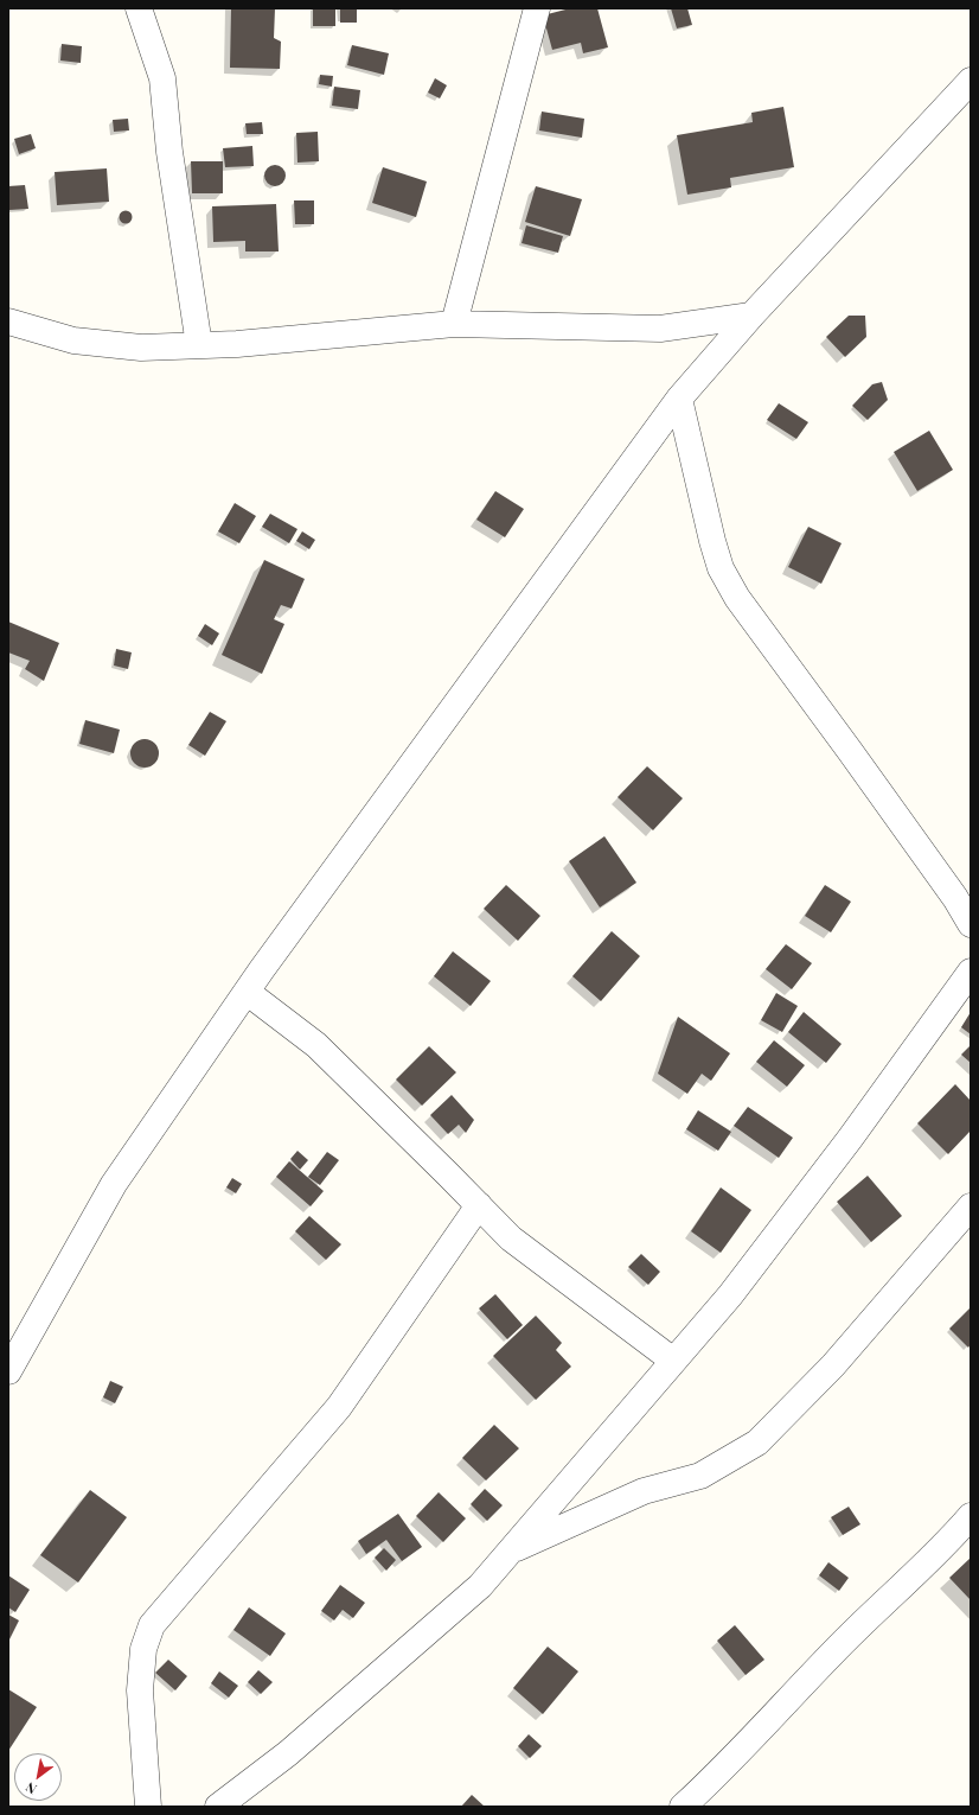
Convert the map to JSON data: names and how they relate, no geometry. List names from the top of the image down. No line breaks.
{"north":"bottom left"}
